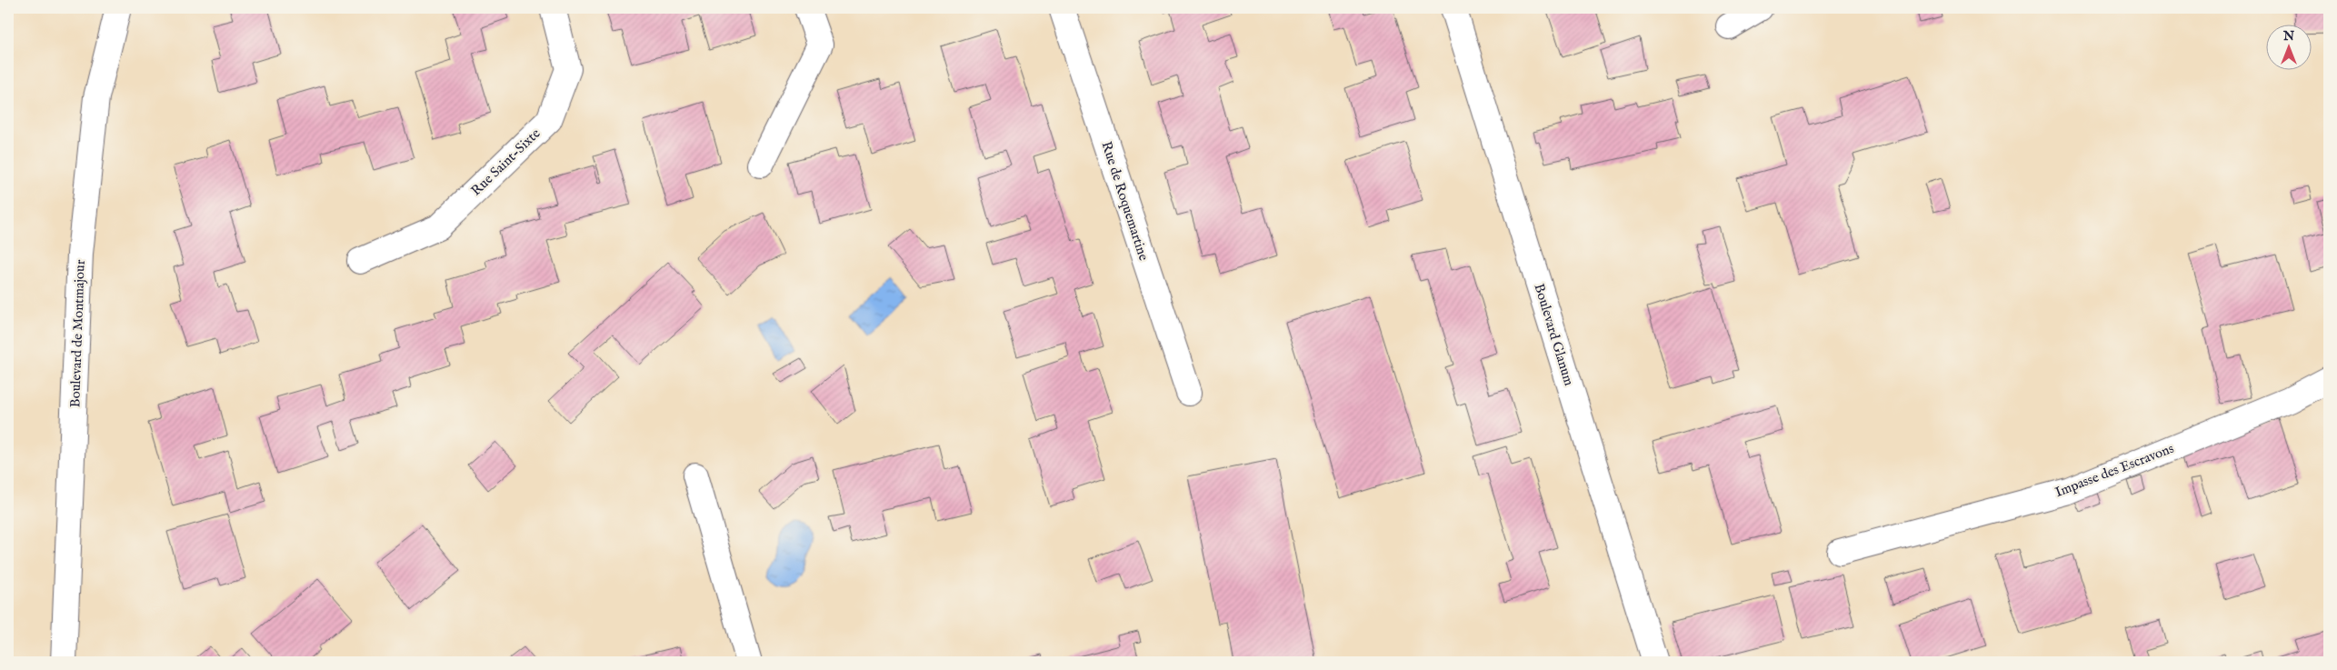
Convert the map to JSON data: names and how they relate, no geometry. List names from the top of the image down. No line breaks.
{"streets":{"street":["Rue Saint-Sixte","Rue de Roquemartine","Boulevard de Montmajour","Boulevard Glanum","Impasse des Escravons"]},"north":"top"}
